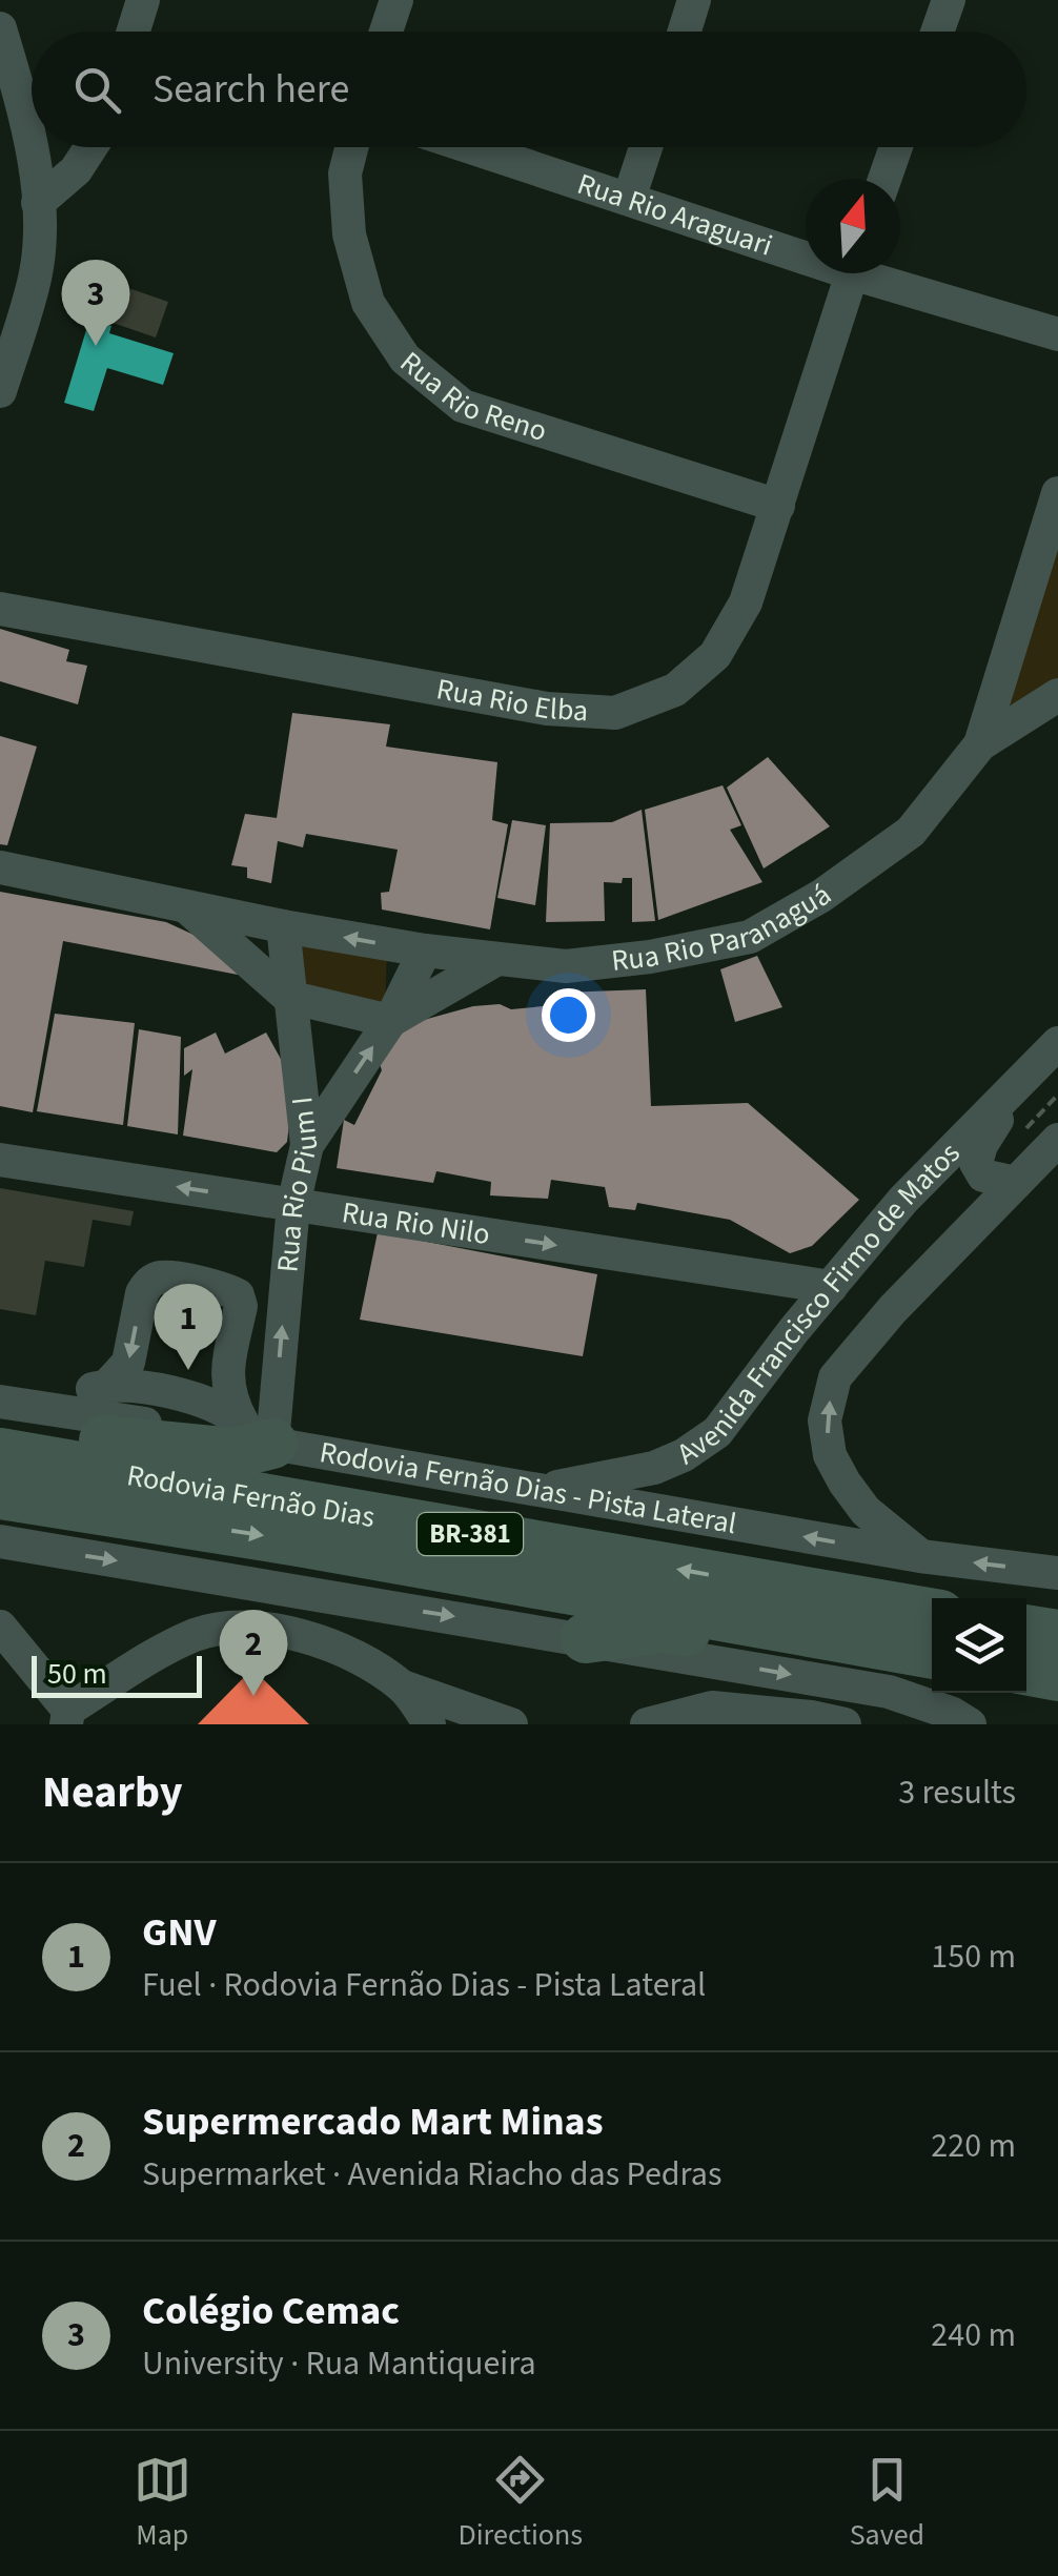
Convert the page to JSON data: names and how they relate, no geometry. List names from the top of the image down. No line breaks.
{"streets":{"highway":["Rodovia Fernão Dias","BR-381"],"street":["Rua Rio Araguari","Rua Rio Reno","Rua Rio Elba","Rua Rio Paranaguá","Rua Rio Pium I","Rua Rio Nilo","Avenida Francisco Firmo de Matos","Rodovia Fernão Dias - Pista Lateral"]},"crossings":[["Rua Rio Reno","Rua Rio Elba"],["Rua Rio Paranaguá","Rua Rio Pium I"],["Rua Rio Pium I","Rua Rio Nilo"],["Rua Rio Pium I","Rodovia Fernão Dias - Pista Lateral"],["Rua Rio Nilo","Avenida Francisco Firmo de Matos"],["Avenida Francisco Firmo de Matos","Rodovia Fernão Dias - Pista Lateral"]],"one_way":["Rua Rio Pium I"],"scale_bar":"50 m","north":"top","page":{"search":"Search here","pins":["3","1","2"],"scale":"50 m","heading":["Nearby","3 results"],"list":[{"mark":"1","name":"GNV","note":"Fuel · Rodovia Fernão Dias - Pista Lateral","value":"150 m"},{"mark":"2","name":"Supermercado Mart Minas","note":"Supermarket · Avenida Riacho das Pedras","value":"220 m"},{"mark":"3","name":"Colégio Cemac","note":"University · Rua Mantiqueira","value":"240 m"}],"nav":["Map","Directions","Saved"]}}
